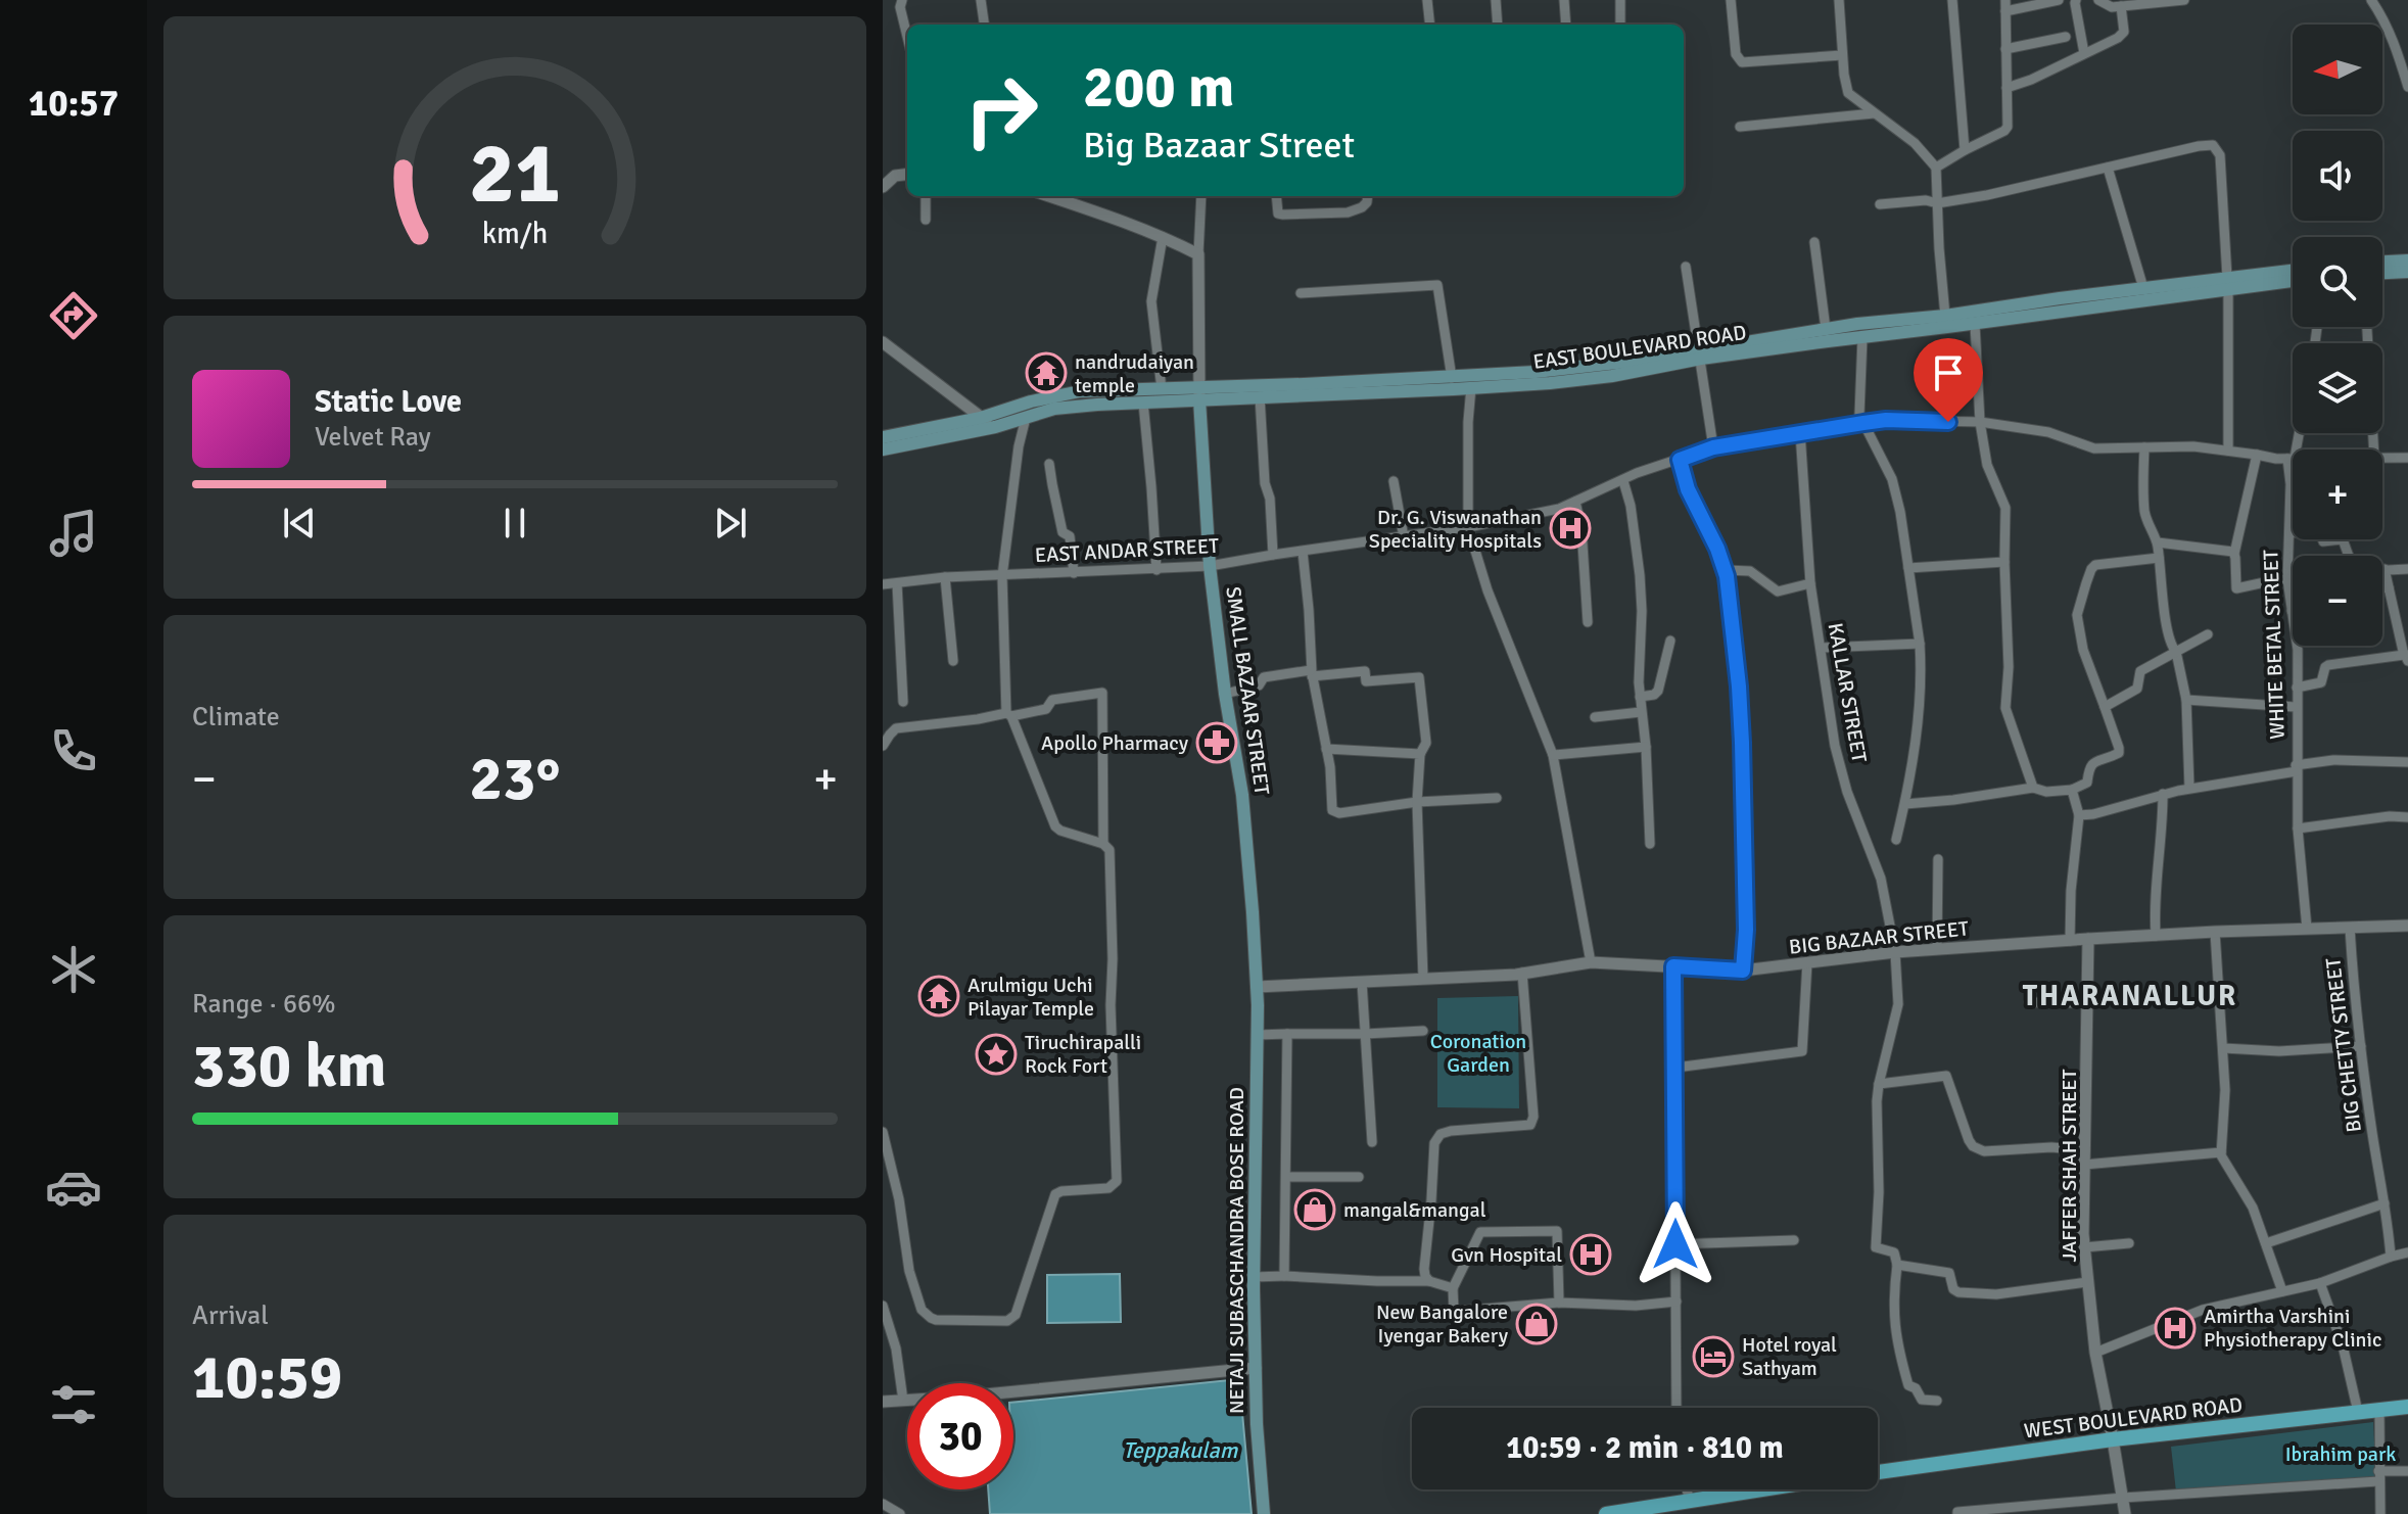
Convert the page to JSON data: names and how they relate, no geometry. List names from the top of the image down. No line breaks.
{"streets":{"main road":["EAST BOULEVARD ROAD","SMALL BAZAAR STREET","NETAJI SUBASCHANDRA BOSE ROAD","WEST BOULEVARD ROAD"],"street":["EAST ANDAR STREET","WHITE BETAL STREET","KALLAR STREET","BIG BAZAAR STREET","BIG CHETTY STREET","JAFFER SHAH STREET"]},"crossings":[["EAST BOULEVARD ROAD","SMALL BAZAAR STREET"],["EAST ANDAR STREET","WHITE BETAL STREET"],["EAST ANDAR STREET","SMALL BAZAAR STREET"],["EAST ANDAR STREET","KALLAR STREET"],["WHITE BETAL STREET","BIG BAZAAR STREET"],["SMALL BAZAAR STREET","BIG BAZAAR STREET"],["SMALL BAZAAR STREET","NETAJI SUBASCHANDRA BOSE ROAD"],["KALLAR STREET","BIG BAZAAR STREET"],["BIG BAZAAR STREET","BIG CHETTY STREET"],["BIG BAZAAR STREET","JAFFER SHAH STREET"],["BIG BAZAAR STREET","NETAJI SUBASCHANDRA BOSE ROAD"],["JAFFER SHAH STREET","WEST BOULEVARD ROAD"]],"districts":["THARANALLUR"],"water":["Teppakulam"],"parks":["Coronation Garden","Ibrahim park"],"places":{"temple":["nandrudaiyan temple","Arulmigu Uchi Pilayar Temple"],"hospital":["Dr. G. Viswanathan Speciality Hospitals","Gvn Hospital","Amirtha Varshini Physiotherapy Clinic"],"pharmacy":["Apollo Pharmacy"],"place":["Tiruchirapalli Rock Fort"],"shop":["mangal&mangal","New Bangalore Iyengar Bakery"],"hotel":["Hotel royal Sathyam"]},"north":"left","page":{"tabs":"10:57","map_buttons":["+","−"],"turn":["200 m","Big Bazaar Street"],"song":["Static Love","Velvet Ray"],"tile":["Climate",["Range · 66%","330 km"],["Arrival","10:59"]],"heat":["−","23°","+"],"limit":"30","trip":"10:59 · 2 min · 810 m","gauge":["21","km/h"]}}
